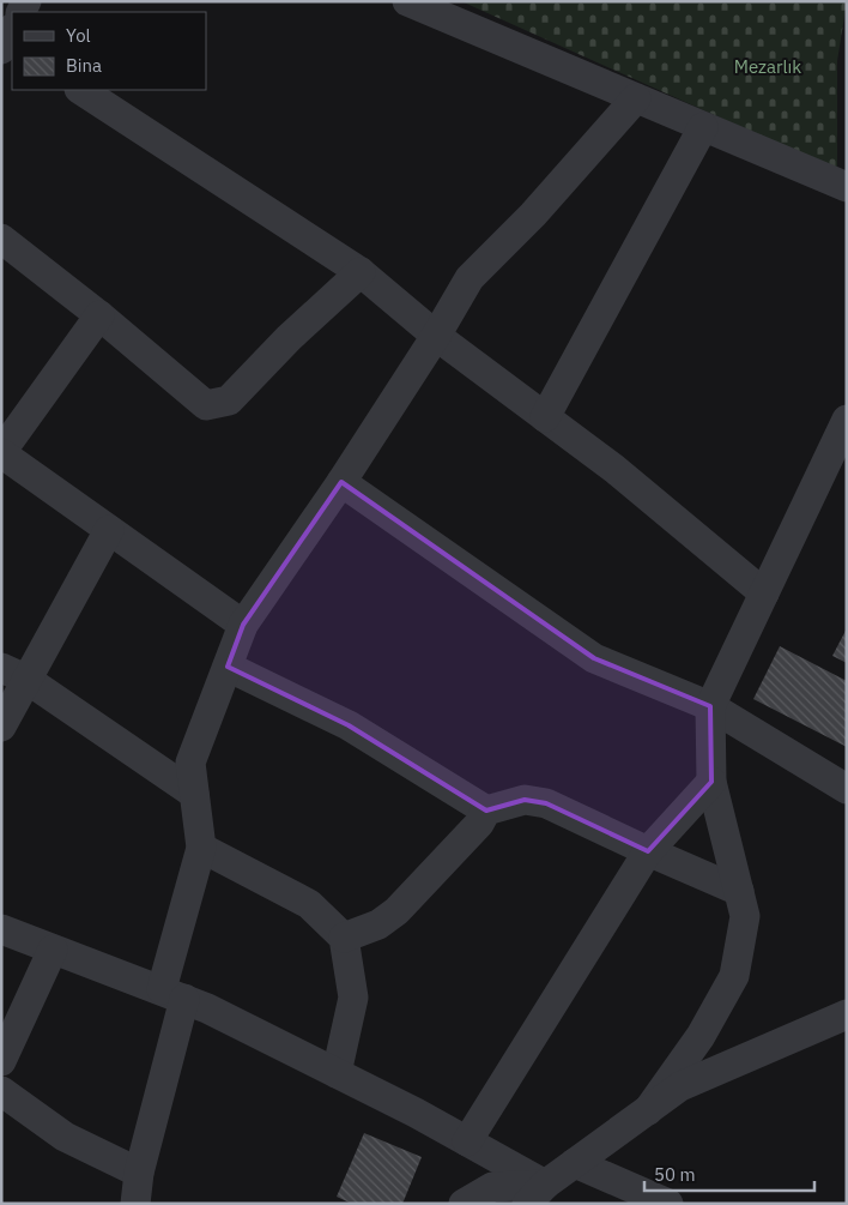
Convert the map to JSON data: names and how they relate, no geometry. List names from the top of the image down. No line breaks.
{"parks":["Mezarlık"],"legend":["Yol","Bina"],"scale_bar":"50 m"}
